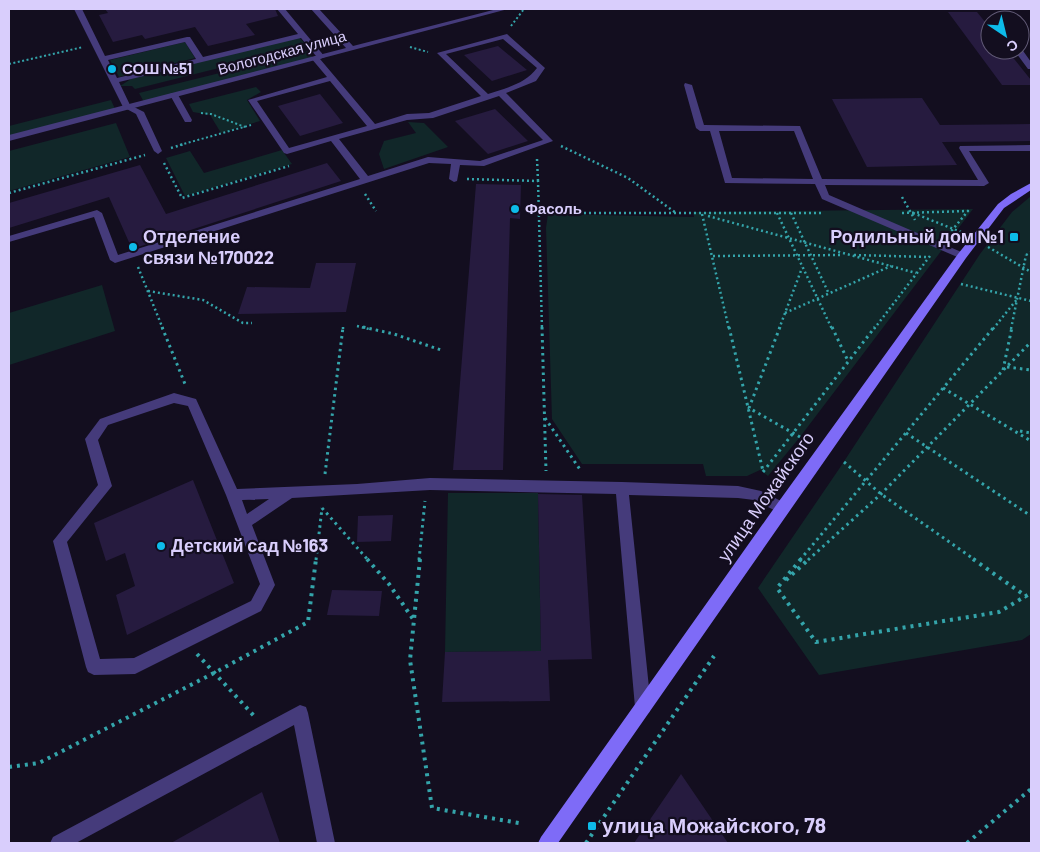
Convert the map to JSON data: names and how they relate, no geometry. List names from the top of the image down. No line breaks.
{"streets":{"main road":["улица Можайского"],"street":["Вологодская улица"]},"places":{"other":["СОШ №51","Фасоль","Отделение связи №170022","Детский сад №163"],"transit":["Родильный дом №1","улица Можайского, 78"]},"north":"bottom right"}
